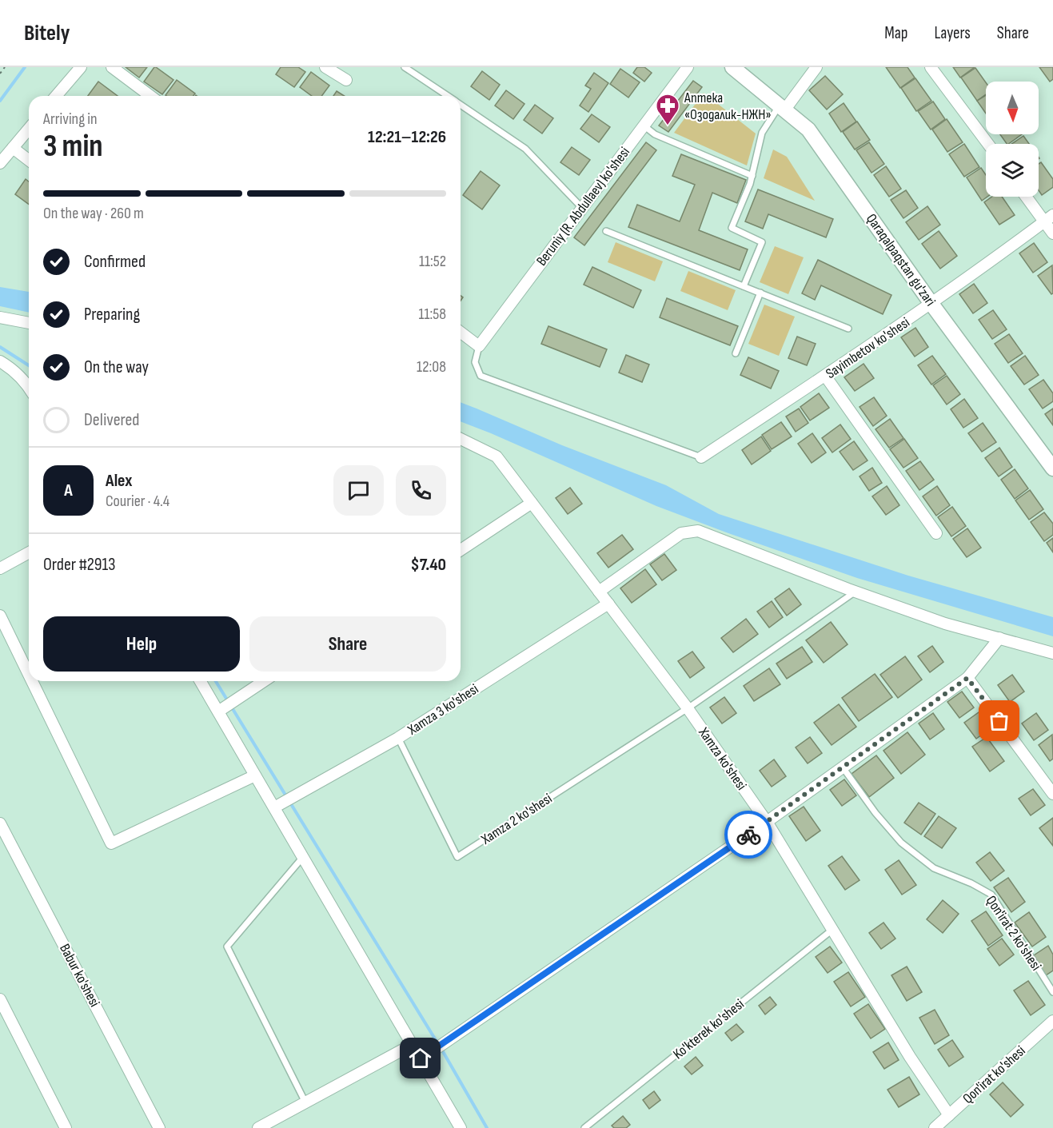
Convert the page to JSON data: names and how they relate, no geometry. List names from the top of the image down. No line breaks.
{"streets":{"street":["Beruniy (R. Abdullaev) ko'shesi","Qaraqalpaqstan gu'zari","Sayimbetov ko'shesi","Xamza 3 ko'shesi","Xamza ko'shesi","Babur ko'shesi","Qon'irat ko'shesi"],"lane":["Xamza 2 ko'shesi","Qon'irat 2 ko'shesi","Ko'kterek ko'shesi"]},"crossings":[["Qaraqalpaqstan gu'zari","Sayimbetov ko'shesi"],["Xamza 3 ko'shesi","Xamza ko'shesi"],["Xamza 3 ko'shesi","Xamza 2 ko'shesi"],["Xamza ko'shesi","Xamza 2 ko'shesi"],["Xamza ko'shesi","Ko'kterek ko'shesi"],["Xamza ko'shesi","Qon'irat ko'shesi"]],"places":{"pharmacy":["Аптека «Озодалик-НЖН»"]},"north":"bottom","page":{"header":"Bitely","nav":["Map","Layers","Share"],"heading":["3 min","Arriving in","12:21–12:26"],"panel":["Alex","Courier · 4.4","Order #2913","$7.40"],"bar":"On the way · 260 m","list":[["Confirmed","11:52"],["Preparing","11:58"],["On the way","12:08"],"Delivered"],"round":"A","buttons":["Help","Share"]}}
